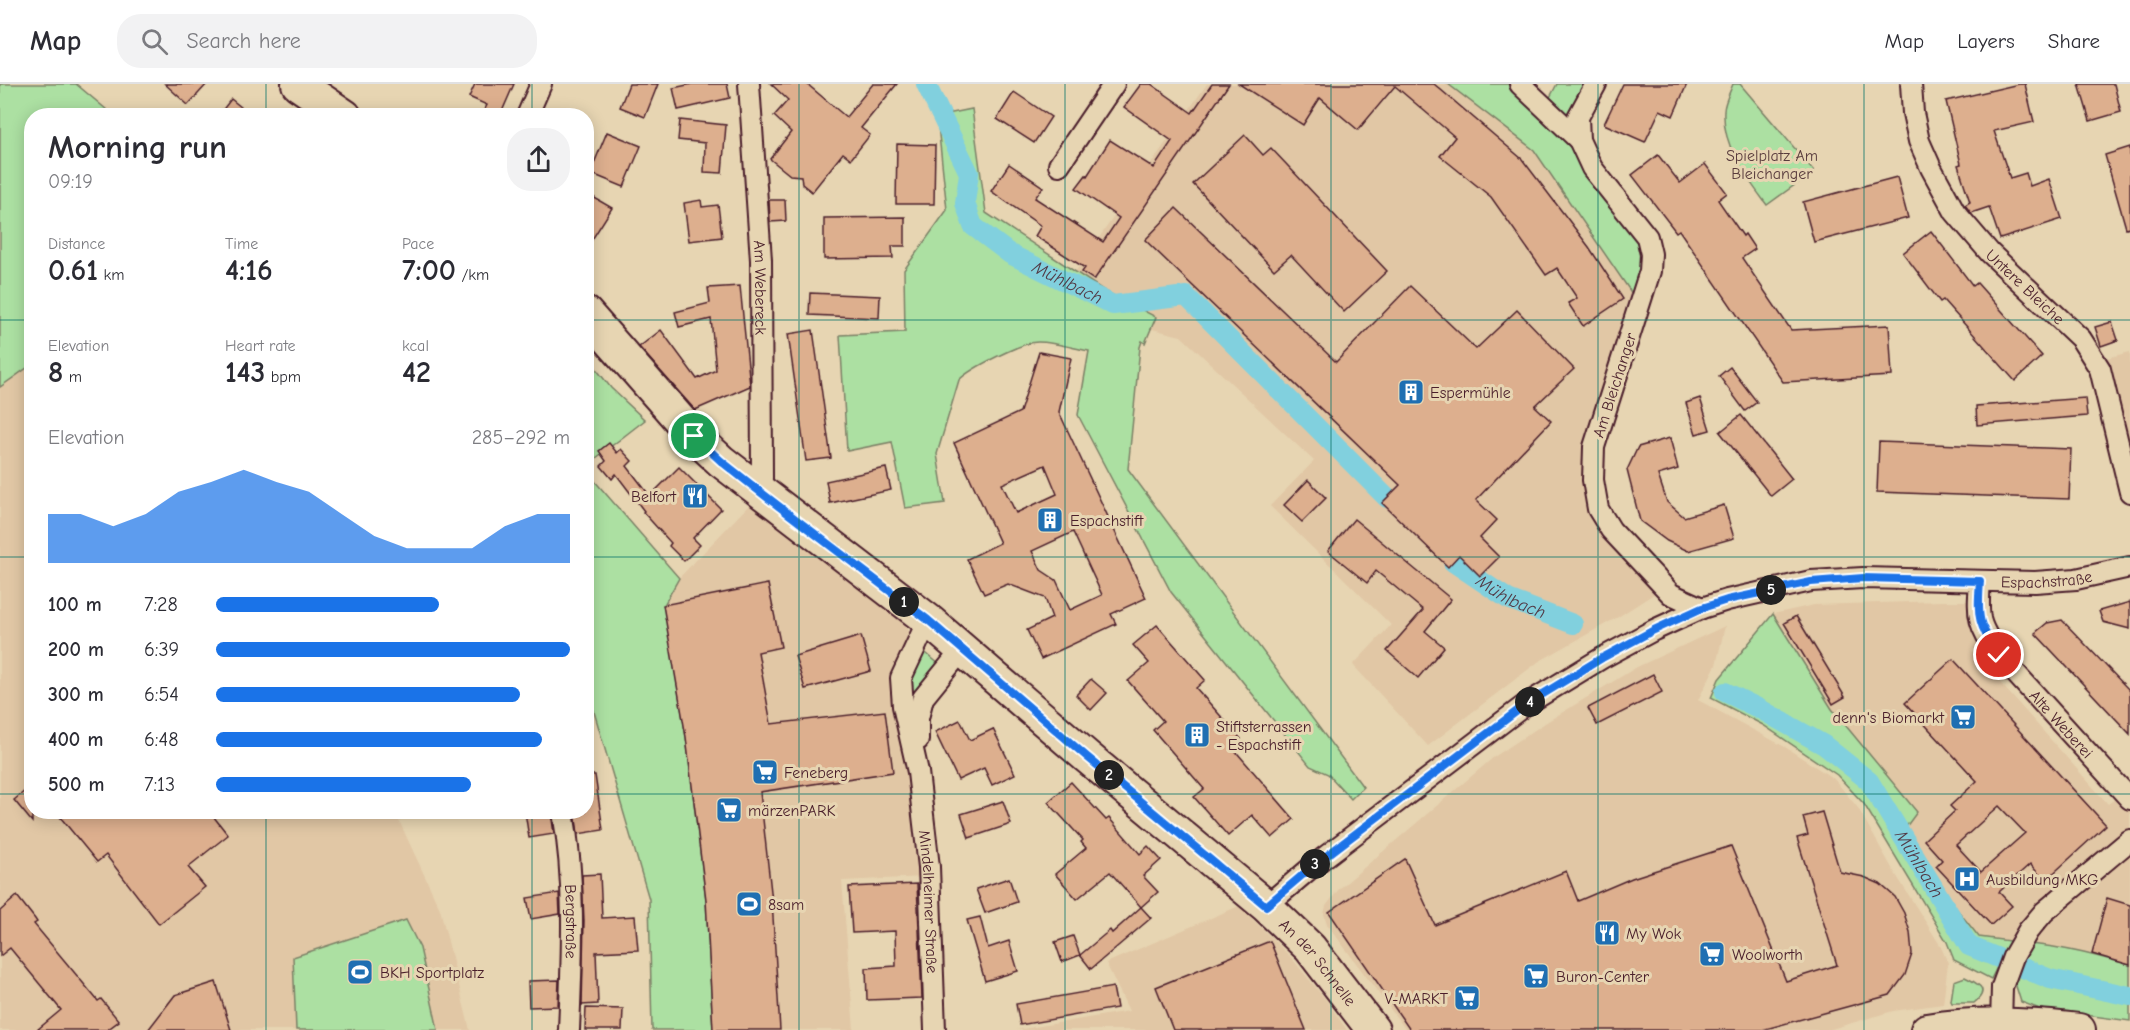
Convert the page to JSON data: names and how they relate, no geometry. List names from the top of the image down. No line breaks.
{"streets":{"main road":["An der Schnelle"],"street":["Untere Bleiche","Am Webereck","Am Bleichanger","Espachstraße","Alte Weberei","Mindelheimer Straße","Bergstraße"]},"crossings":[["Am Bleichanger","Espachstraße"],["Espachstraße","Alte Weberei"],["Espachstraße","An der Schnelle"],["Mindelheimer Straße","An der Schnelle"]],"water":["Mühlbach"],"parks":["Spielplatz Am Bleichanger"],"places":{"building":["Espermühle","Espachstift","Stiftsterrassen - Espachstift"],"restaurant":["Belfort","My Wok"],"supermarket":["denn's Biomarkt","Feneberg","märzenPARK","Woolworth","Buron-Center","V-MARKT"],"hospital":["Ausbildung MKG"],"sports":["8sam","BKH Sportplatz"]},"page":{"header":"Map","search":"Search here","nav":["Map","Layers","Share"],"heading":["Morning run","09:19"],"stats":[["Distance","0.61 km"],["Time","4:16"],["Pace","7:00 /km"],["Elevation","8 m"],["Heart rate","143 bpm"],["kcal","42"]],"chart":["Elevation","285–292 m"],"pins":["5","1","4","2","3"],"list":[{"name":"100 m","note":"7:28"},{"name":"200 m","note":"6:39"},{"name":"300 m","note":"6:54"},{"name":"400 m","note":"6:48"},{"name":"500 m","note":"7:13"}]}}
